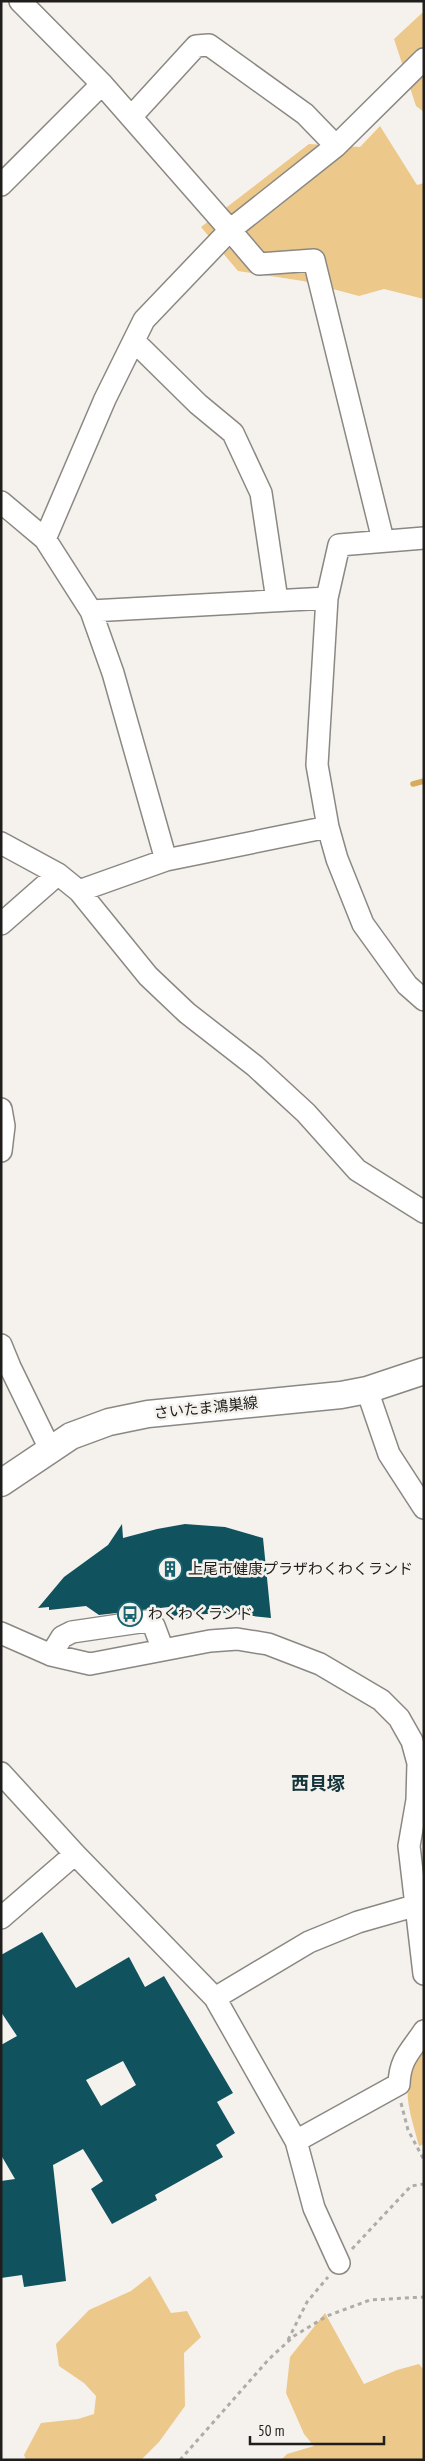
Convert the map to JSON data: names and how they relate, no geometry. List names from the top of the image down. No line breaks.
{"streets":{"main road":["さいたま鴻巣線"]},"districts":["西貝塚"],"places":{"building":["上尾市健康プラザわくわくランド"],"bus stop":["わくわくランド"]},"scale_bar":"50 m"}
